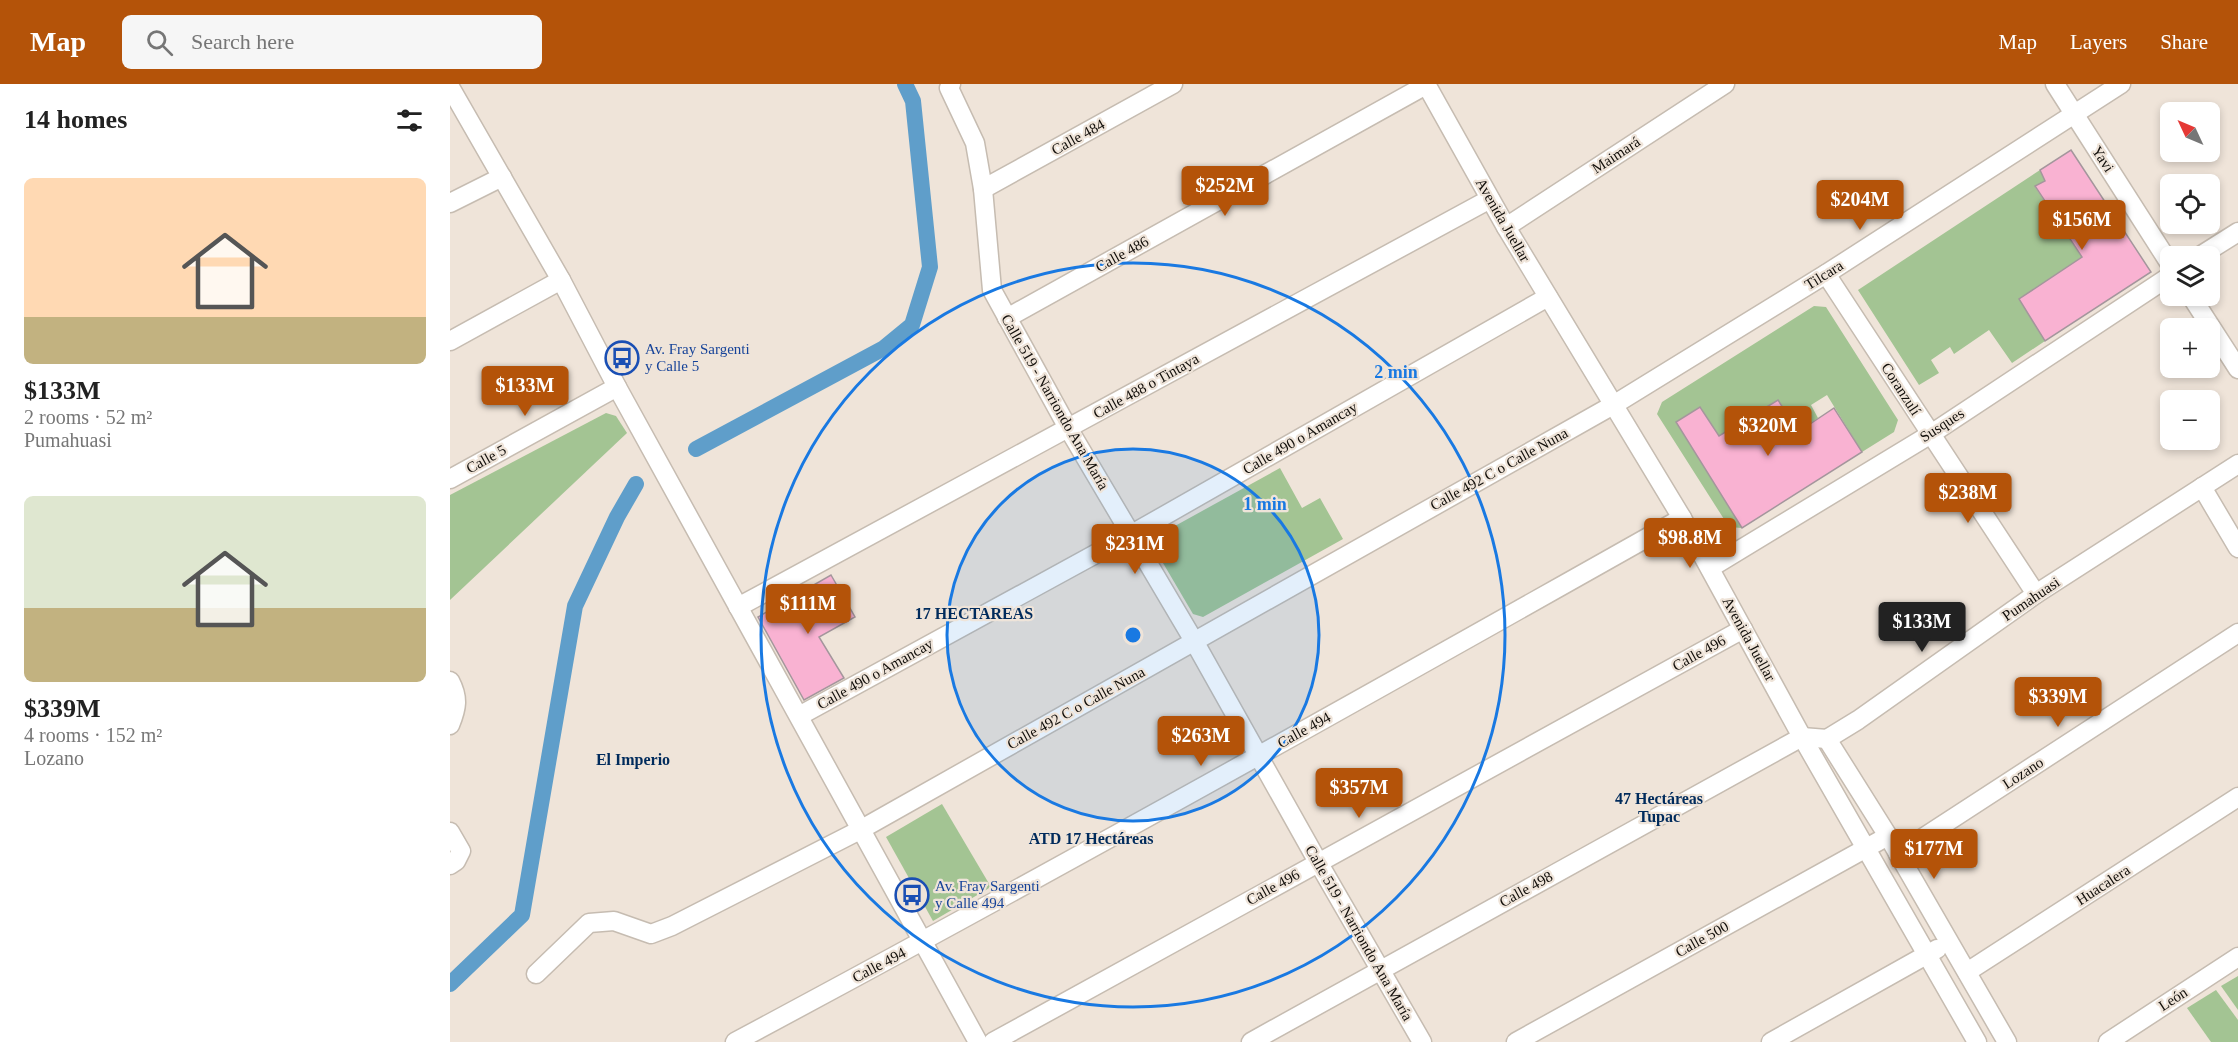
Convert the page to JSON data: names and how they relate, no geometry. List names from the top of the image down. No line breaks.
{"streets":{"street":["Calle 484","Maimará","Yavi","Avenida Juellar","Calle 486","Tilcara","Calle 488 o Tintaya","Coranzulí","Calle 519 - Narriondo Ana María","Susques","Calle 490 o Amancay","Calle 5","Calle 492 C o Calle Nuna","Pumahuasi","Calle 496","Calle 494","Lozano","Huacalera","Calle 498","Calle 500","León"]},"crossings":[["Calle 484","Calle 519 - Narriondo Ana María"],["Maimará","Avenida Juellar"],["Yavi","Tilcara"],["Avenida Juellar","Calle 486"],["Avenida Juellar","Tilcara"],["Avenida Juellar","Calle 488 o Tintaya"],["Avenida Juellar","Susques"],["Avenida Juellar","Calle 490 o Amancay"],["Avenida Juellar","Calle 492 C o Calle Nuna"],["Avenida Juellar","Calle 496"],["Avenida Juellar","Calle 494"],["Avenida Juellar","Calle 498"],["Avenida Juellar","Calle 500"],["Calle 486","Calle 519 - Narriondo Ana María"],["Tilcara","Coranzulí"],["Tilcara","Calle 492 C o Calle Nuna"],["Calle 488 o Tintaya","Calle 519 - Narriondo Ana María"],["Coranzulí","Susques"],["Coranzulí","Pumahuasi"],["Calle 519 - Narriondo Ana María","Calle 490 o Amancay"],["Calle 519 - Narriondo Ana María","Calle 492 C o Calle Nuna"],["Calle 519 - Narriondo Ana María","Calle 496"],["Calle 519 - Narriondo Ana María","Calle 494"],["Calle 519 - Narriondo Ana María","Calle 498"]],"districts":["17 HECTAREAS","El Imperio","47 Hectáreas Tupac","ATD 17 Hectáreas"],"places":{"bus stop":["Av. Fray Sargenti y Calle 5","Av. Fray Sargenti y Calle 494"]},"north":"top left","page":{"header":"Map","search":"Search here","nav":["Map","Layers","Share"],"heading":"14 homes","map_buttons":["+","−"],"list":[{"name":"$133M","note":"2 rooms · 52 m² · Pumahuasi"},{"name":"$339M","note":"4 rooms · 152 m² · Lozano"}],"price":["$252M","$204M","$156M","$133M","$320M","$238M","$98.8M","$231M","$111M","$133M","$339M","$263M","$357M","$177M"]},"rings":["2 min","1 min"]}
